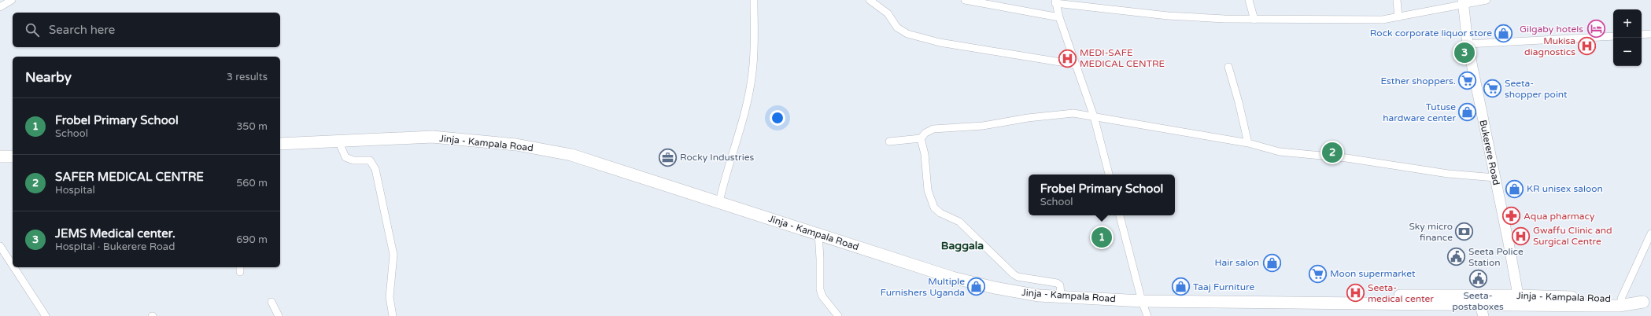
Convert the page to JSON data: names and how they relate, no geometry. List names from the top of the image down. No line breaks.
{"streets":{"highway":["Jinja - Kampala Road"],"main road":["Bukerere Road"]},"crossings":[["Jinja - Kampala Road","Bukerere Road"]],"districts":["Baggala"],"places":{"hotel":["Gilgaby hotels"],"shop":["Rock corporate liquor store","Tutuse hardware center","KR unisex saloon","Hair salon","Multiple Furnishers Uganda","Taaj Furniture"],"hospital":["Mukisa diagnostics","MEDI-SAFE MEDICAL CENTRE","Gwaffu Clinic and Surgical Centre","Seeta- medical center"],"supermarket":["Esther shoppers.","Seeta- shopper point","Moon supermarket"],"office":["Rocky Industries"],"pharmacy":["Aqua pharmacy"],"bank":["Sky micro finance"],"public building":["Seeta Police Station","Seeta- postaboxes"]},"page":{"map_buttons":["+","−"],"search":"Search here","pins":["3","2","1"],"heading":["Nearby","3 results"],"list":[{"mark":"1","name":"Frobel Primary School","note":"School","value":"350 m"},{"mark":"2","name":"SAFER MEDICAL CENTRE","note":"Hospital","value":"560 m"},{"mark":"3","name":"JEMS Medical center.","note":"Hospital · Bukerere Road","value":"690 m"}],"popup":["Frobel Primary School","School"]}}
